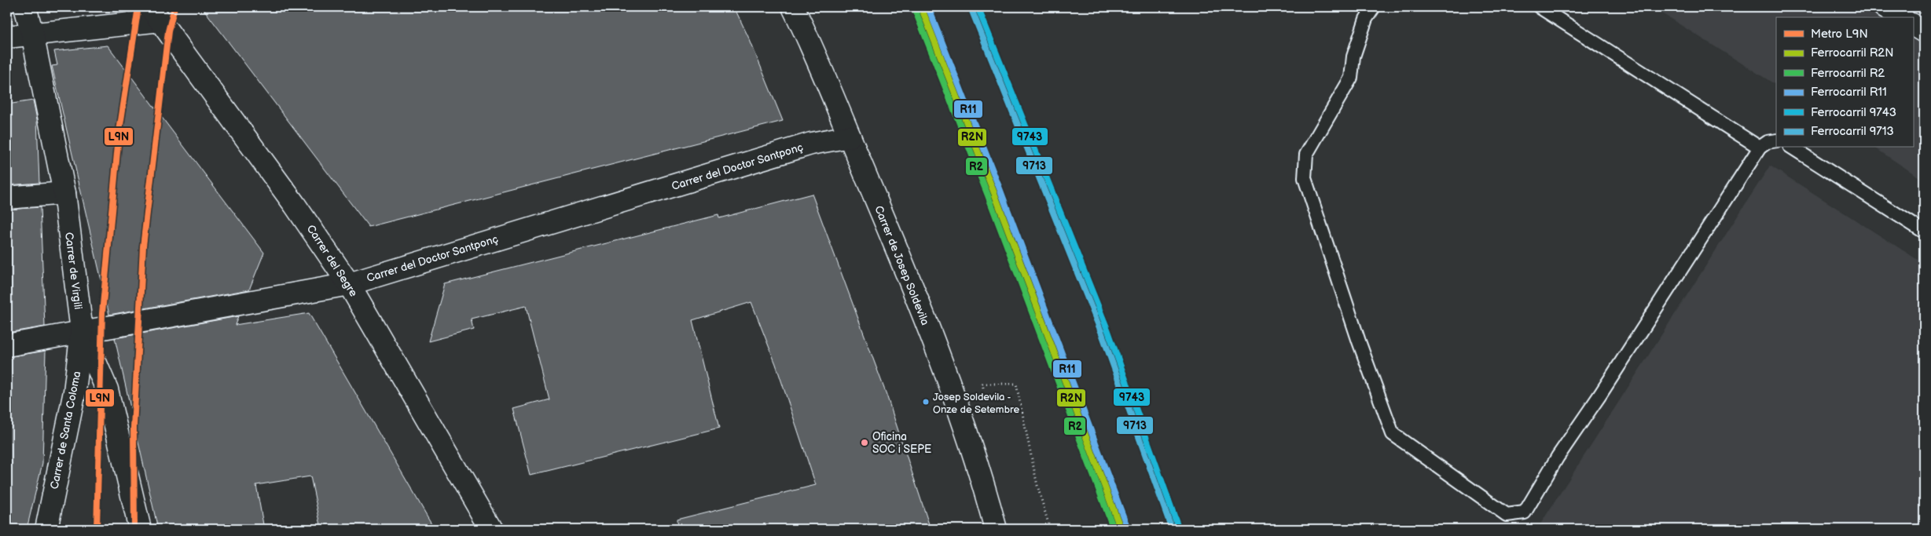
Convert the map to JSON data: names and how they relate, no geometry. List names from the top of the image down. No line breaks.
{"streets":{"street":["Carrer del Doctor Santponç","Carrer del Segre","Carrer de Josep Soldevila","Carrer de Virgili","Carrer de Santa Coloma"]},"crossings":[["Carrer del Doctor Santponç","Carrer del Segre"],["Carrer del Doctor Santponç","Carrer de Josep Soldevila"],["Carrer del Doctor Santponç","Carrer de Virgili"],["Carrer del Doctor Santponç","Carrer de Santa Coloma"],["Carrer de Virgili","Carrer de Santa Coloma"]],"places":["Josep Soldevila - Onze de Setembre","Oficina SOC i SEPE"],"lines":["metro line L9N","rail line R2N","rail line R11","rail line 9743","rail line R2","rail line 9713"],"legend":["Metro L9N","Ferrocarril R2N","Ferrocarril R2","Ferrocarril R11","Ferrocarril 9743","Ferrocarril 9713"]}
